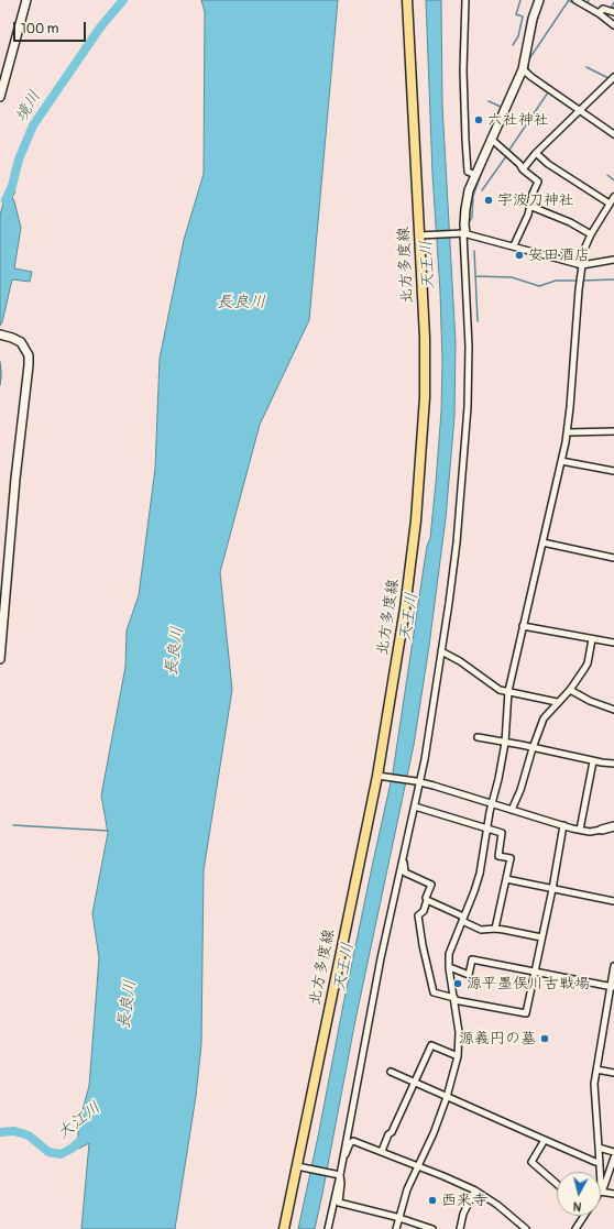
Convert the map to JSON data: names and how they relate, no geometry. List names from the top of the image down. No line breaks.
{"streets":{"main road":["北方多度線"]},"water":["境川","天王川","長良川","大江川"],"places":["六社神社","宇波刀神社","安田酒店","源平墨俣川古戦場","源義円の墓","西来寺"],"scale_bar":"100 m","north":"bottom"}
